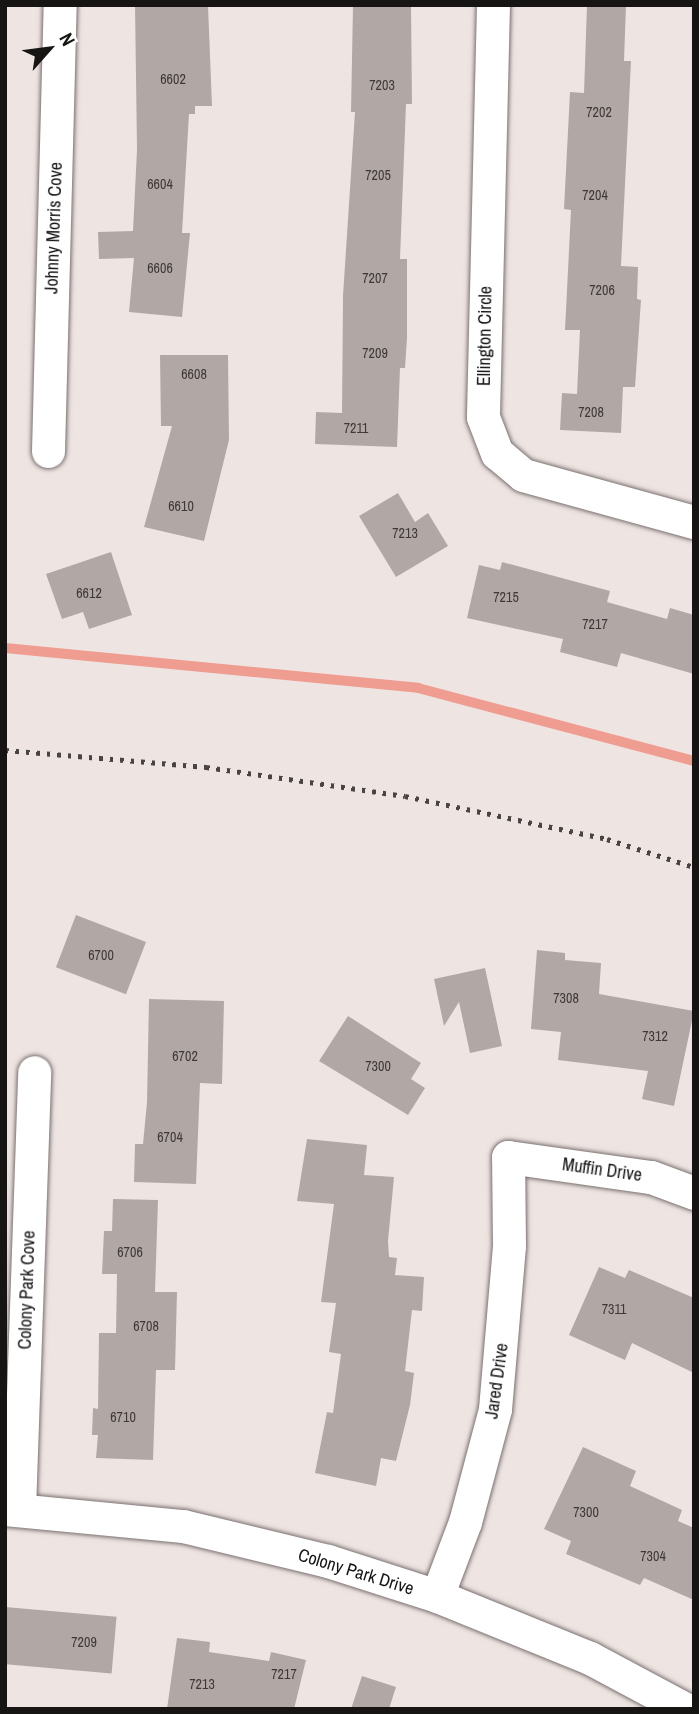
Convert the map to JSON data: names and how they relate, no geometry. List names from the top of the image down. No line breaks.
{"streets":{"street":["Johnny Morris Cove","Ellington Circle","Muffin Drive","Colony Park Cove","Jared Drive","Colony Park Drive"]},"crossings":[["Muffin Drive","Jared Drive"],["Colony Park Cove","Colony Park Drive"],["Jared Drive","Colony Park Drive"]],"house_numbers":["6602","7203","7202","7205","6604","7204","6606","7207","7206","7209","6608","7208","7211","6610","7213","6612","7215","7217","6700","7308","7312","6702","7300","6704","6706","7311","6708","6710","7300","7304","7209","7217","7213"],"north":"top right"}
